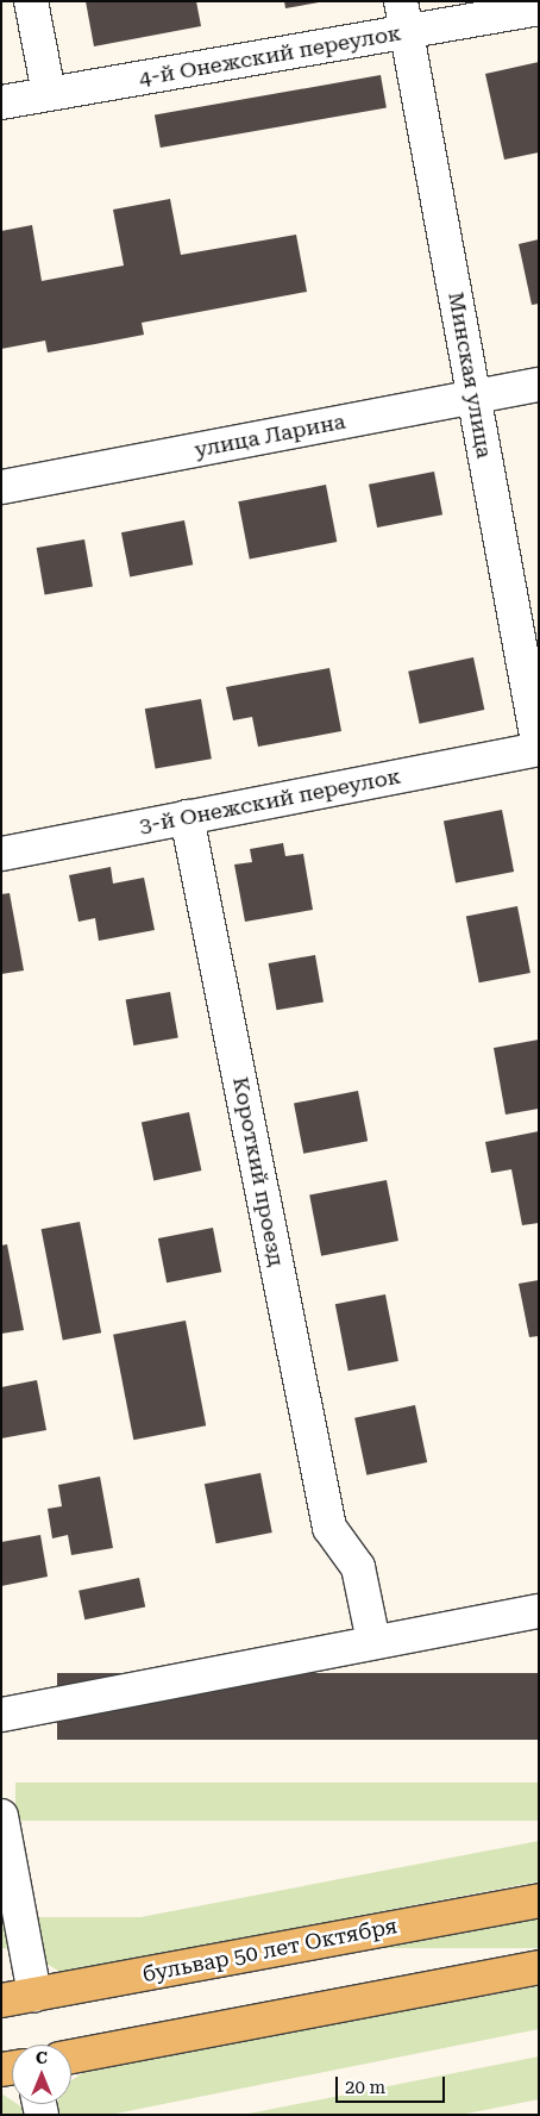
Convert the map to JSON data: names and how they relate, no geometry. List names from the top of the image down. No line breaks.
{"streets":{"main road":["бульвар 50 лет Октября"],"street":["4-й Онежский переулок","Минская улица","улица Ларина","3-й Онежский переулок","Короткий проезд"]},"crossings":[["4-й Онежский переулок","Минская улица"],["Минская улица","улица Ларина"],["Минская улица","3-й Онежский переулок"],["3-й Онежский переулок","Короткий проезд"]],"scale_bar":"20 m","north":"top"}
